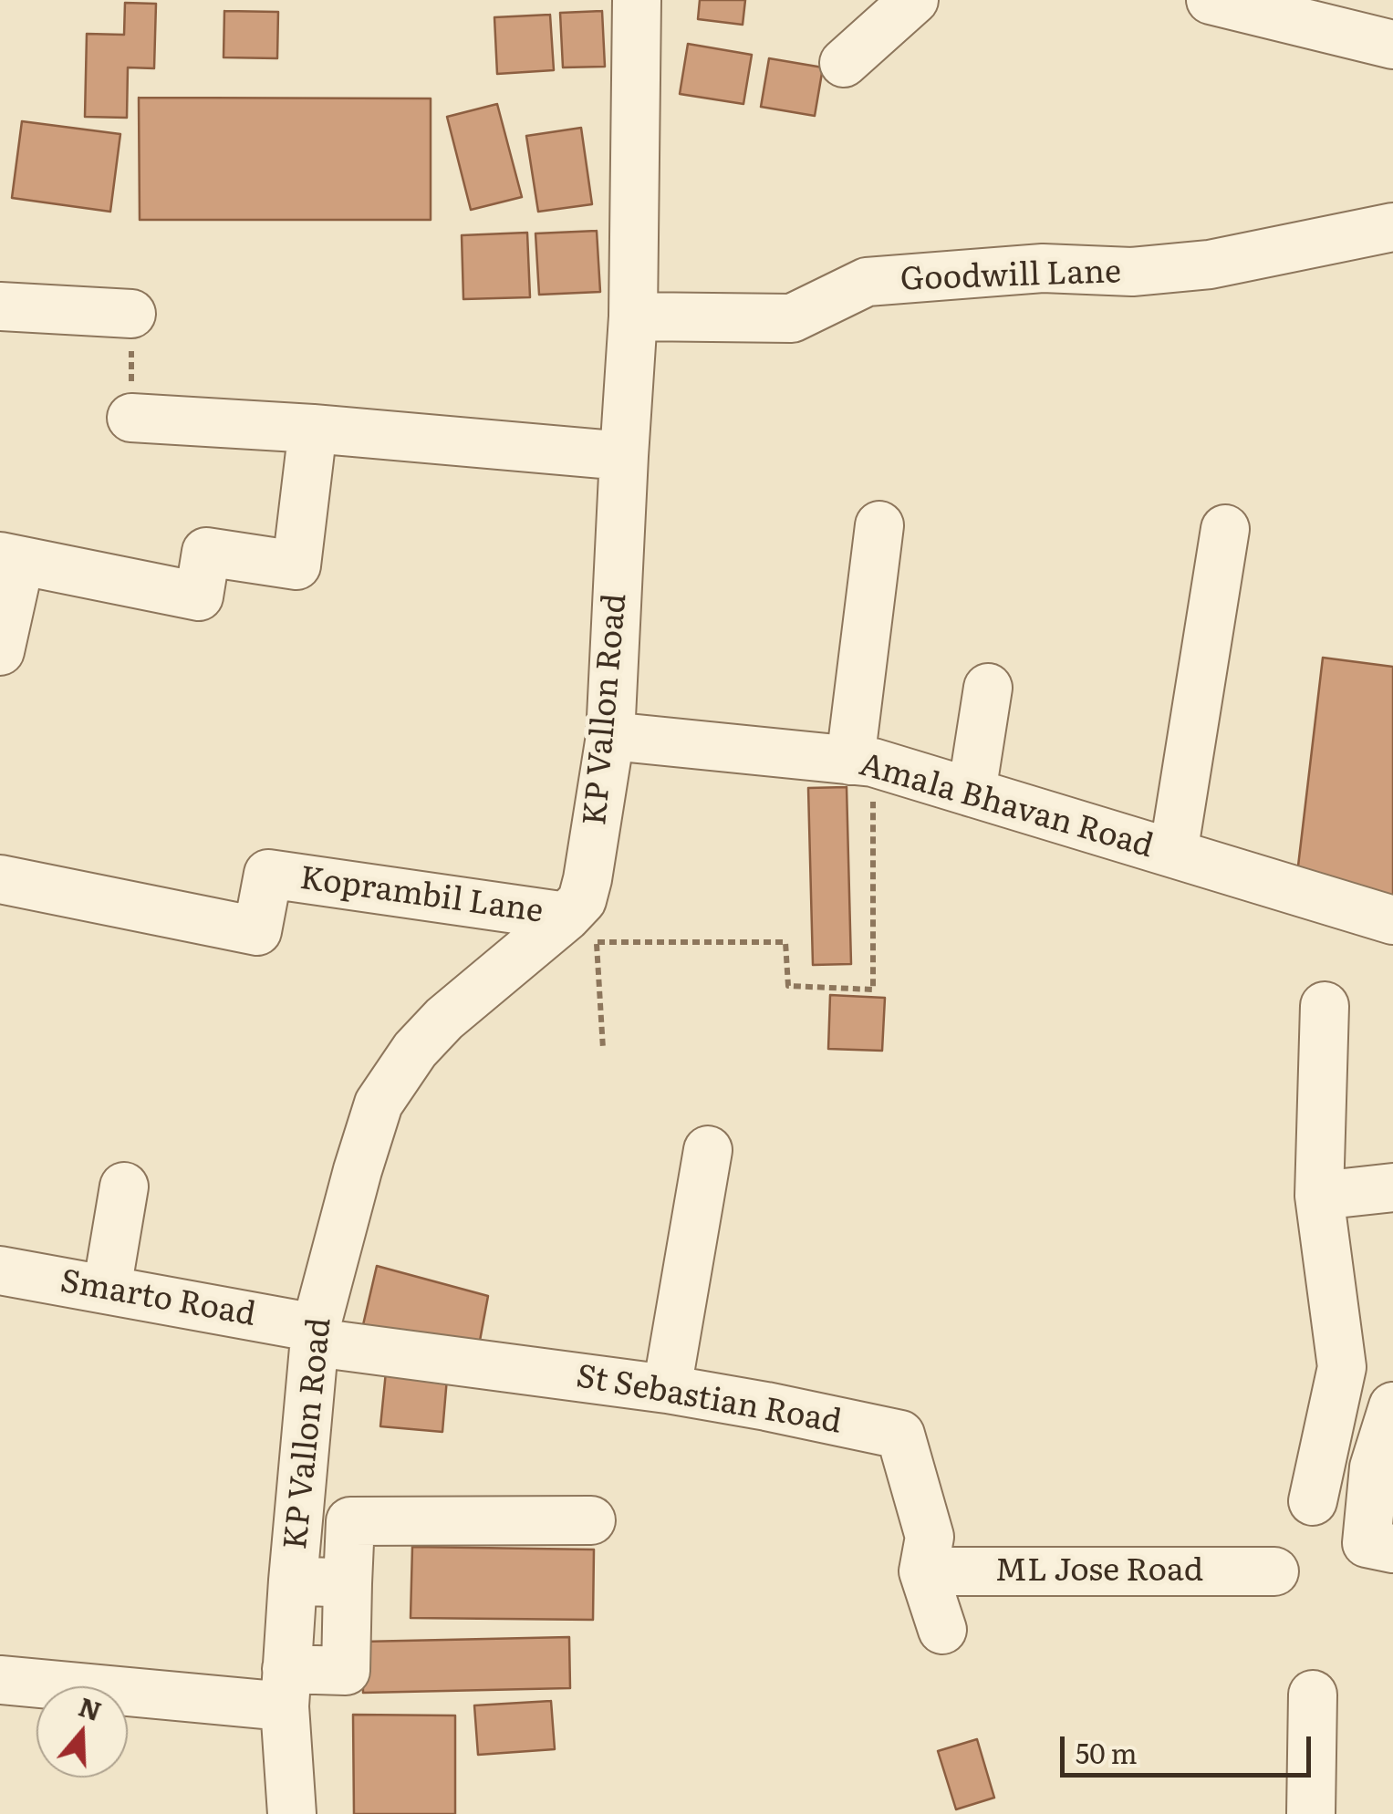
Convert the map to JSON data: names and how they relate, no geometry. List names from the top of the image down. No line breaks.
{"streets":{"street":["Goodwill Lane","KP Vallon Road","Amala Bhavan Road","Koprambil Lane","Smarto Road","St Sebastian Road","ML Jose Road"]},"crossings":[["Goodwill Lane","KP Vallon Road"],["KP Vallon Road","Amala Bhavan Road"],["KP Vallon Road","Koprambil Lane"],["KP Vallon Road","Smarto Road"],["KP Vallon Road","St Sebastian Road"],["Smarto Road","St Sebastian Road"],["St Sebastian Road","ML Jose Road"]],"scale_bar":"50 m","north":"top"}
